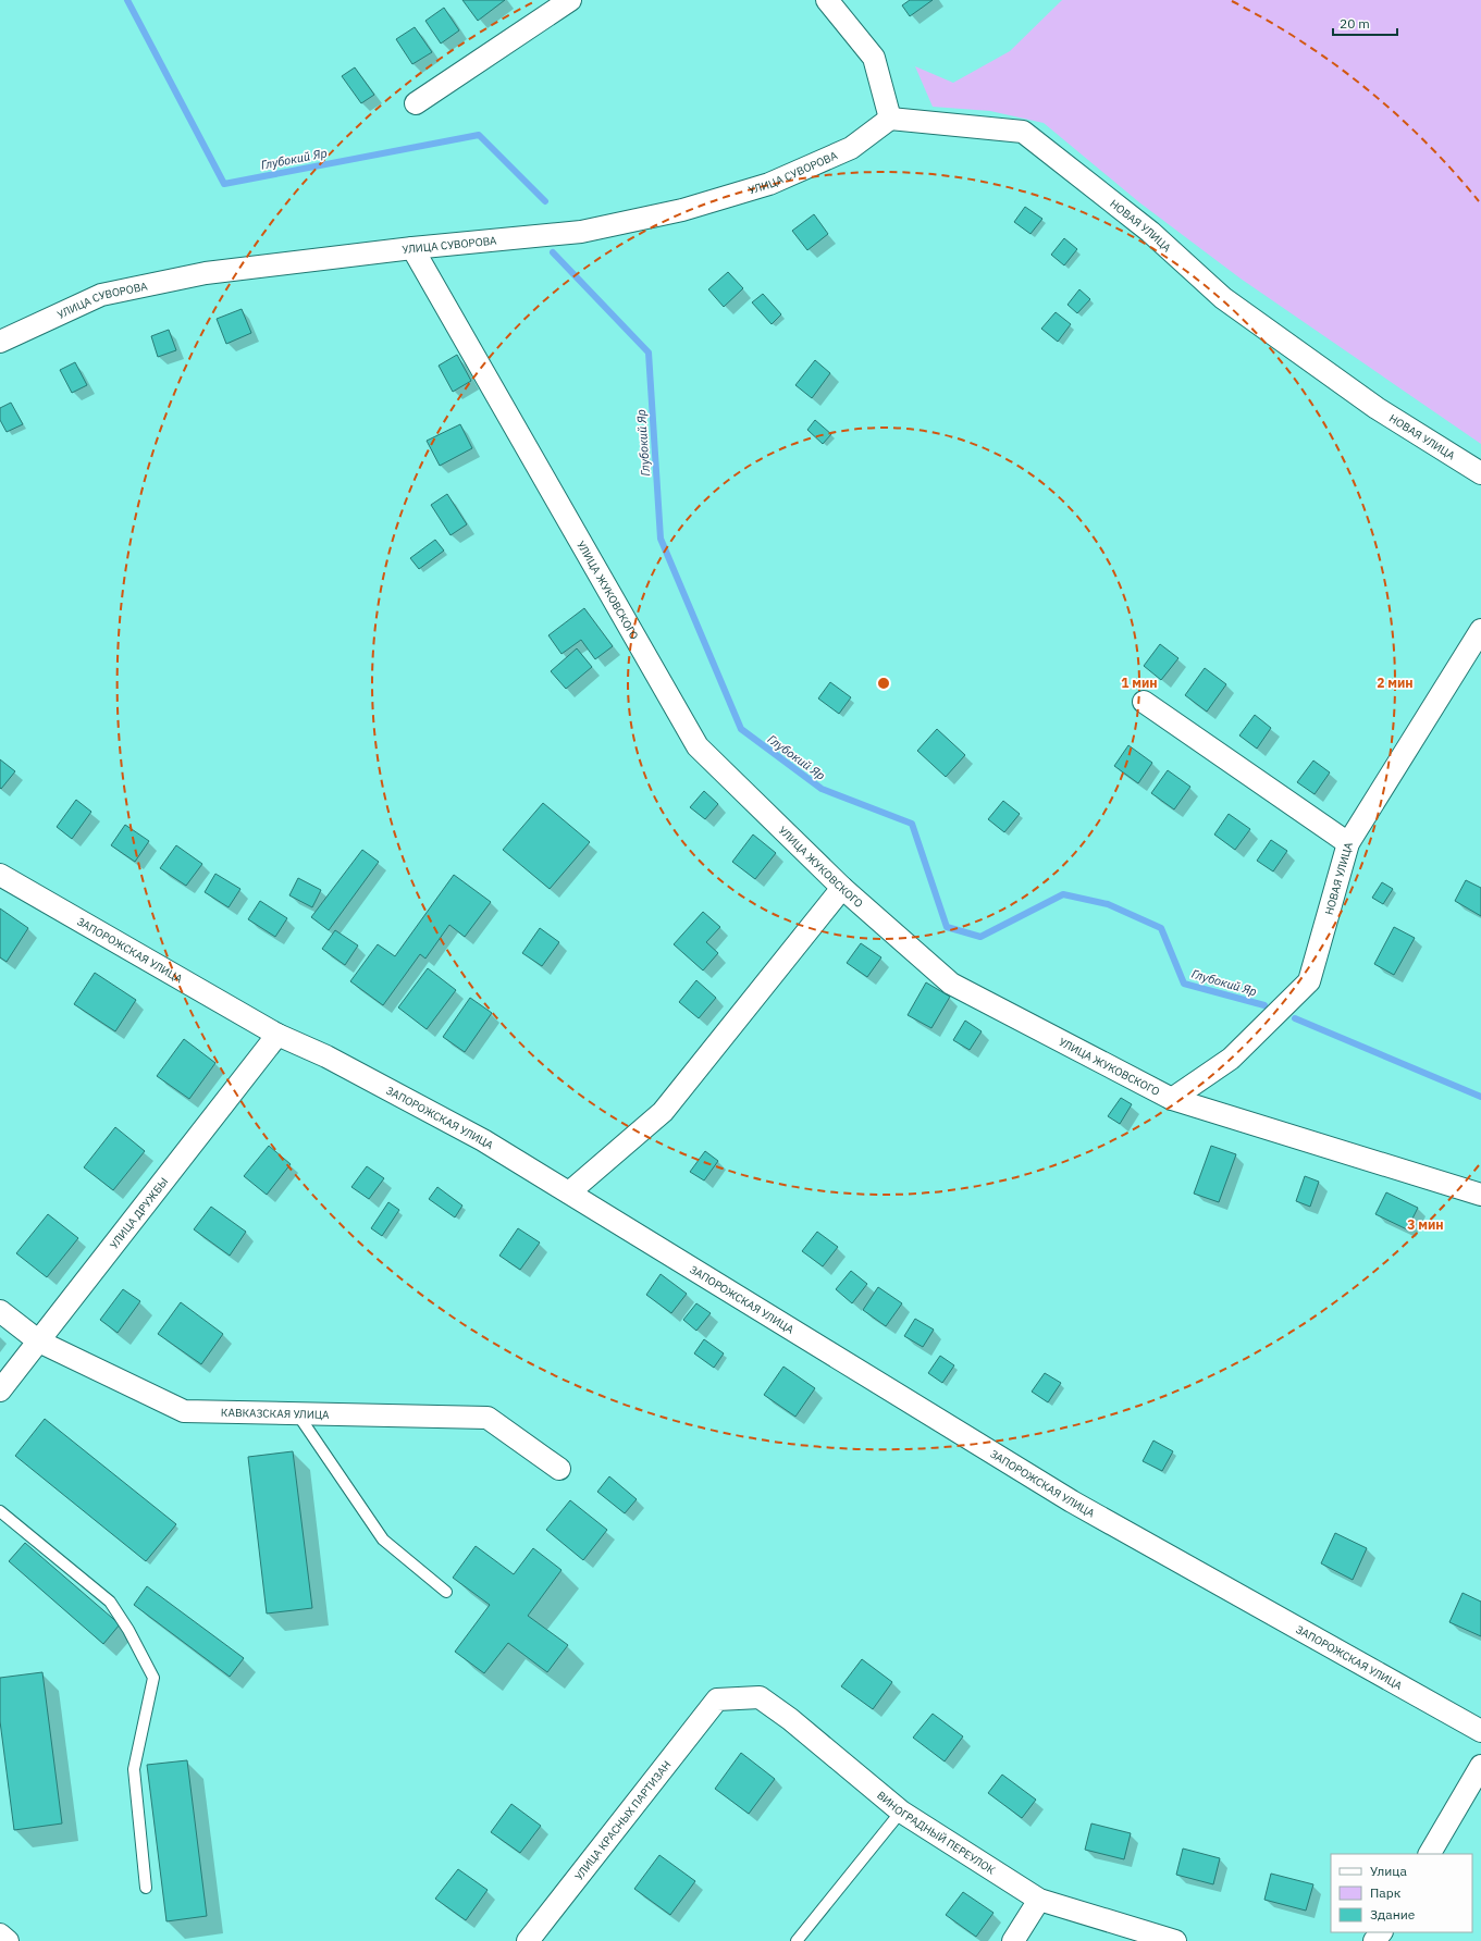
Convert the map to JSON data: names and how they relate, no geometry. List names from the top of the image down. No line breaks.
{"streets":{"street":["УЛИЦА СУВОРОВА","НОВАЯ УЛИЦА","УЛИЦА ЖУКОВСКОГО","ЗАПОРОЖСКАЯ УЛИЦА","УЛИЦА ДРУЖБЫ","КАВКАЗСКАЯ УЛИЦА","УЛИЦА КРАСНЫХ ПАРТИЗАН","ВИНОГРАДНЫЙ ПЕРЕУЛОК"]},"crossings":[["УЛИЦА СУВОРОВА","НОВАЯ УЛИЦА"],["УЛИЦА СУВОРОВА","УЛИЦА ЖУКОВСКОГО"],["НОВАЯ УЛИЦА","УЛИЦА ЖУКОВСКОГО"],["ЗАПОРОЖСКАЯ УЛИЦА","УЛИЦА ДРУЖБЫ"],["УЛИЦА ДРУЖБЫ","КАВКАЗСКАЯ УЛИЦА"],["УЛИЦА КРАСНЫХ ПАРТИЗАН","ВИНОГРАДНЫЙ ПЕРЕУЛОК"]],"water":["Глубокий Яр"],"legend":["Улица","Парк","Здание"],"scale_bar":"20 m","rings":["1 мин","2 мин","3 мин"]}
